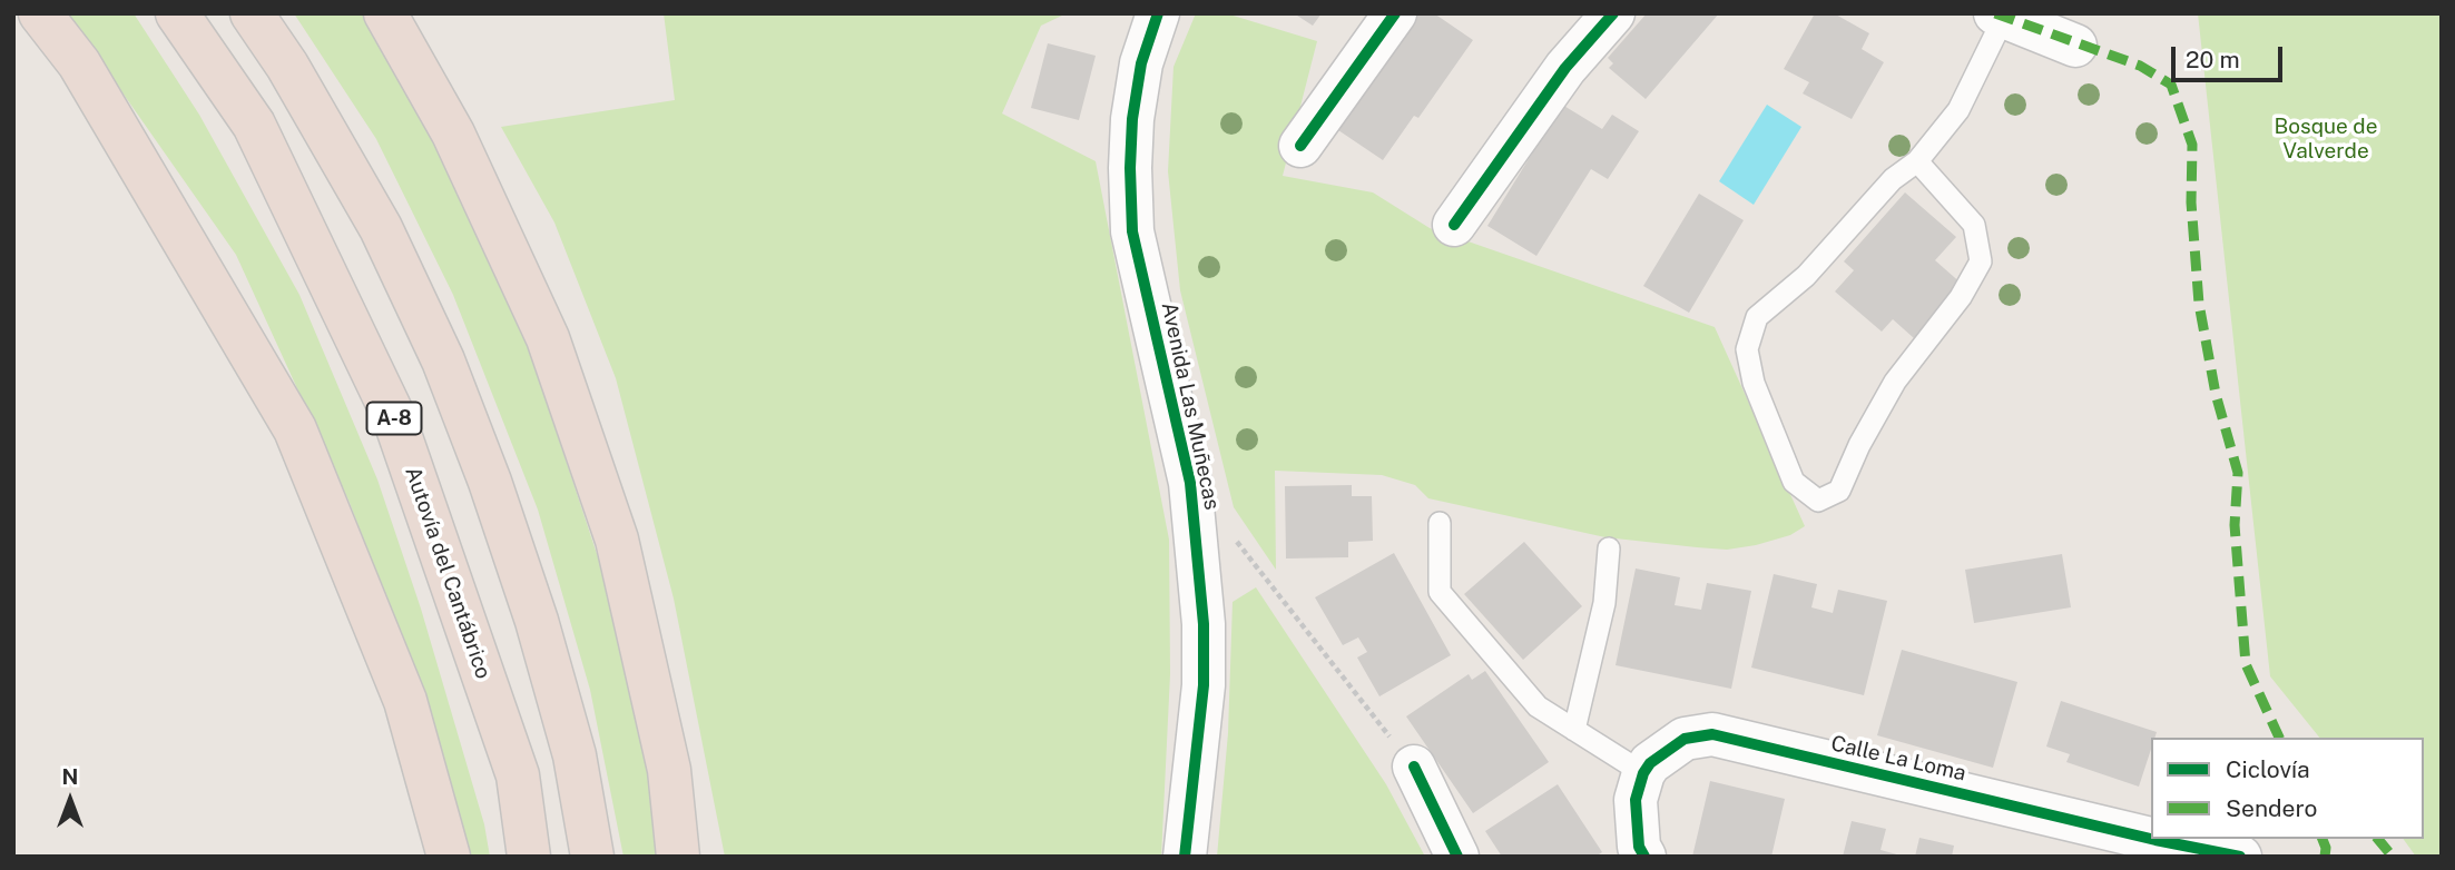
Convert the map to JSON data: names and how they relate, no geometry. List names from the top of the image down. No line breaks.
{"streets":{"highway":["A-8","Autovía del Cantábrico"],"street":["Avenida Las Muñecas","Calle La Loma"]},"parks":["Bosque de Valverde"],"legend":["Ciclovía","Sendero"],"scale_bar":"20 m","north":"top"}
